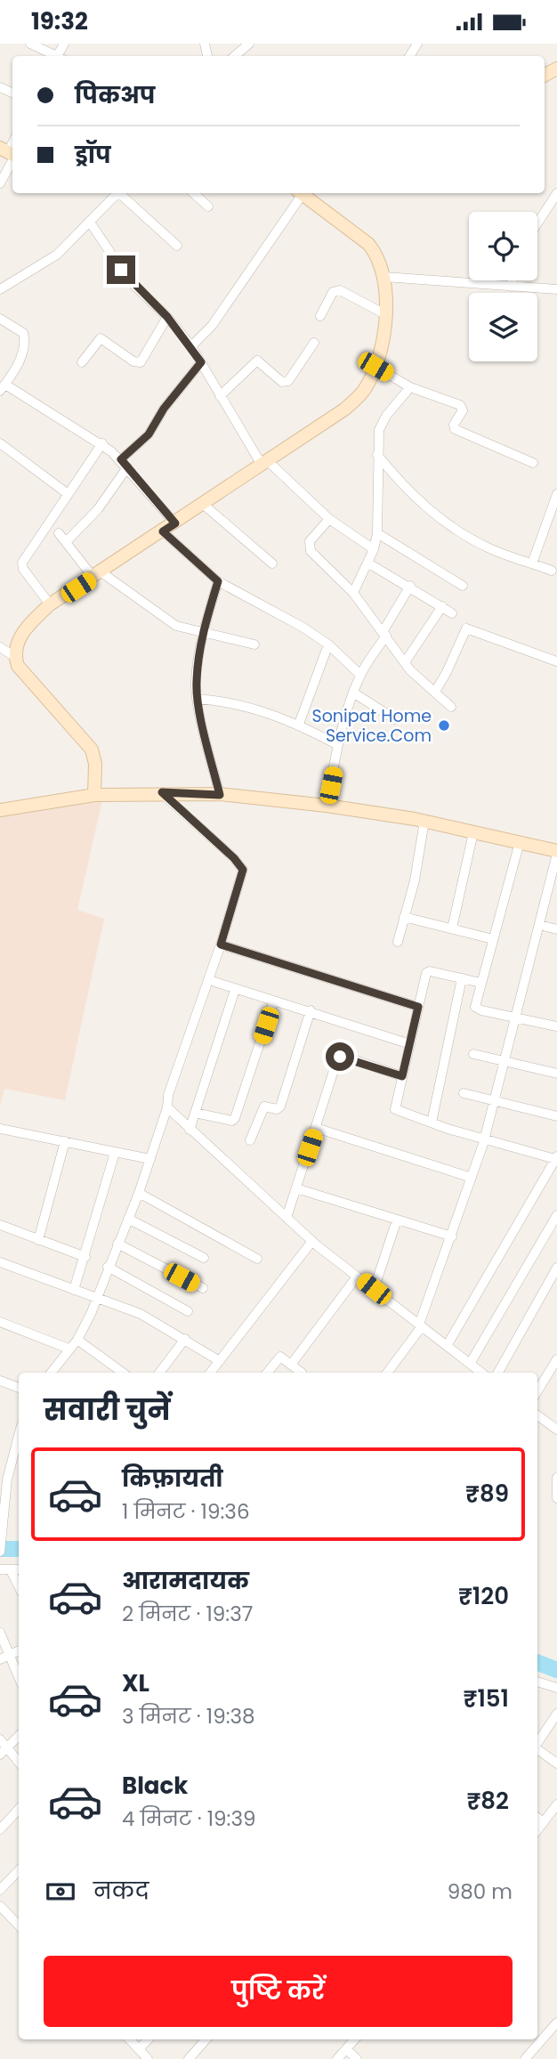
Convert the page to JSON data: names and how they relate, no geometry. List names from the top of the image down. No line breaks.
{"places":["Sonipat Home Service.Com"],"page":{"status":"19:32","banner":["पिकअप","ड्रॉप"],"heading":"सवारी चुनें","list":[{"name":"किफ़ायती","note":"1 मिनट · 19:36","value":"₹89"},{"name":"आरामदायक","note":"2 मिनट · 19:37","value":"₹120"},{"name":"XL","note":"3 मिनट · 19:38","value":"₹151"},{"name":"Black","note":"4 मिनट · 19:39","value":"₹82"}],"pay":["नकद","980 m"],"buttons":"पुष्टि करें"}}
